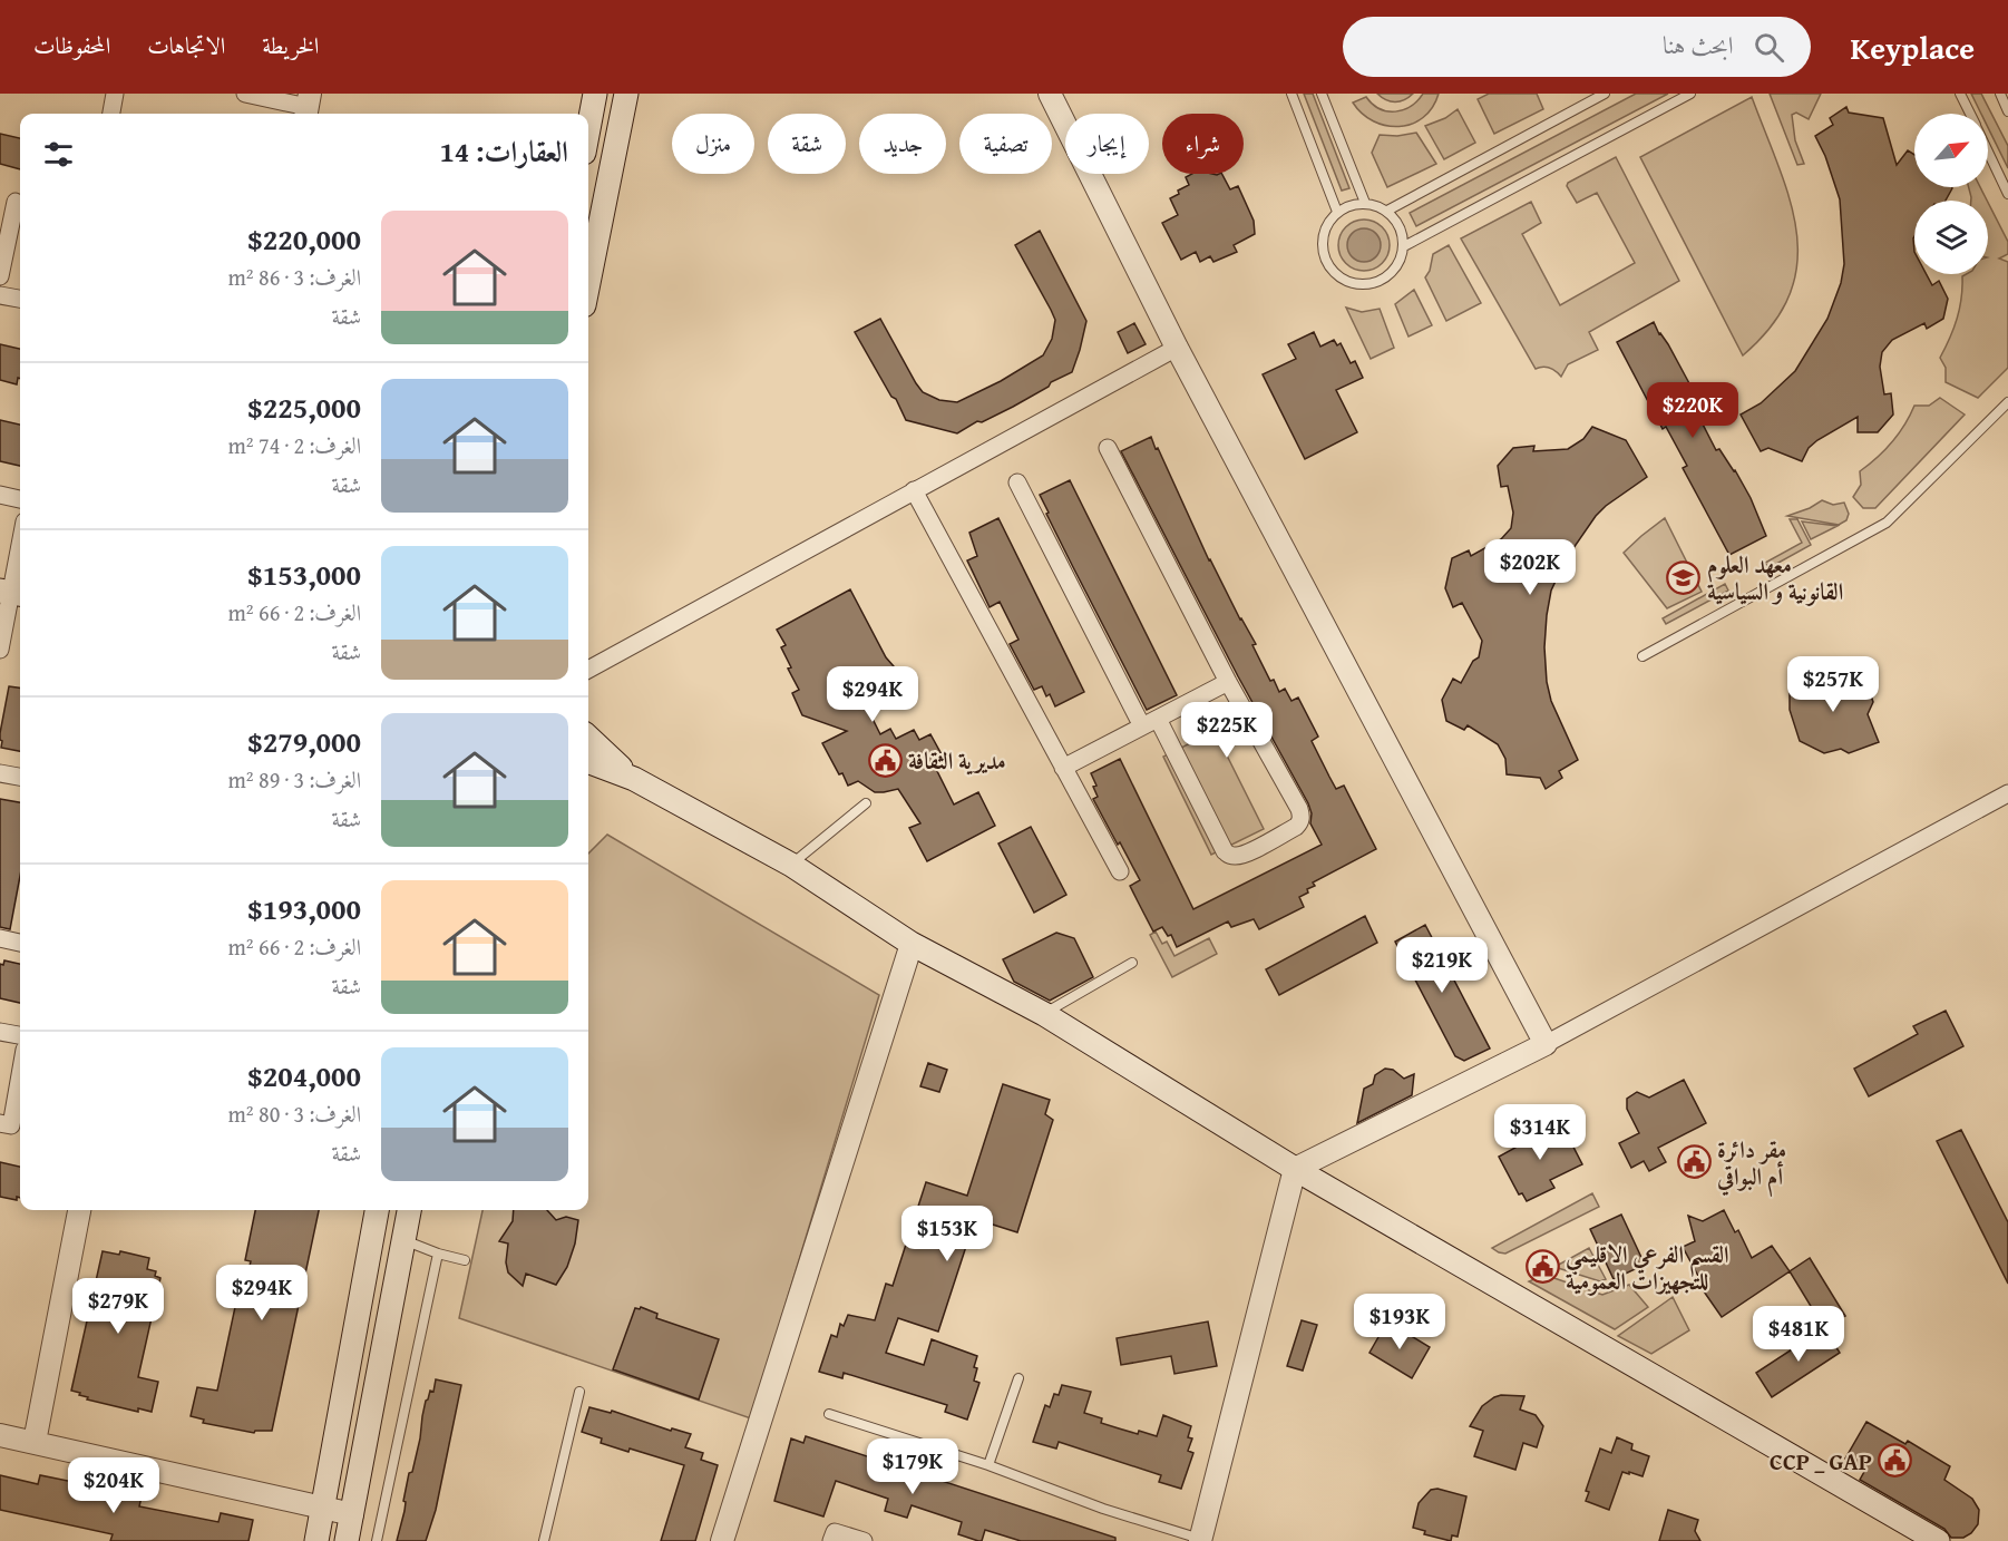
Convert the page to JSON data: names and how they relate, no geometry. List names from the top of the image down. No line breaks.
{"places":{"school or university":["معهد العلوم القانونية و السياسية"],"public building":["مديرية الثقافة","مقر دائرة أم البواقي","القسم الفرعي الاقليمي للتجهيزات العمومية","CCP _ GAP"]},"north":"top right","page":{"header":"Keyplace","search":"ابحث هنا","nav":["الخريطة","الاتجاهات","المحفوظات"],"chip":["شراء","إيجار","تصفية","جديد","شقة","منزل"],"heading":"العقارات: 14","list":[{"name":"$220,000","note":"الغرف: 3 · 86 m² · شقة"},{"name":"$225,000","note":"الغرف: 2 · 74 m² · شقة"},{"name":"$153,000","note":"الغرف: 2 · 66 m² · شقة"},{"name":"$279,000","note":"الغرف: 3 · 89 m² · شقة"},{"name":"$193,000","note":"الغرف: 2 · 66 m² · شقة"},{"name":"$204,000","note":"الغرف: 3 · 80 m² · شقة"}],"price":["$220K","$202K","$257K","$294K","$225K","$219K","$314K","$153K","$294K","$279K","$193K","$481K","$179K","$204K"]}}
